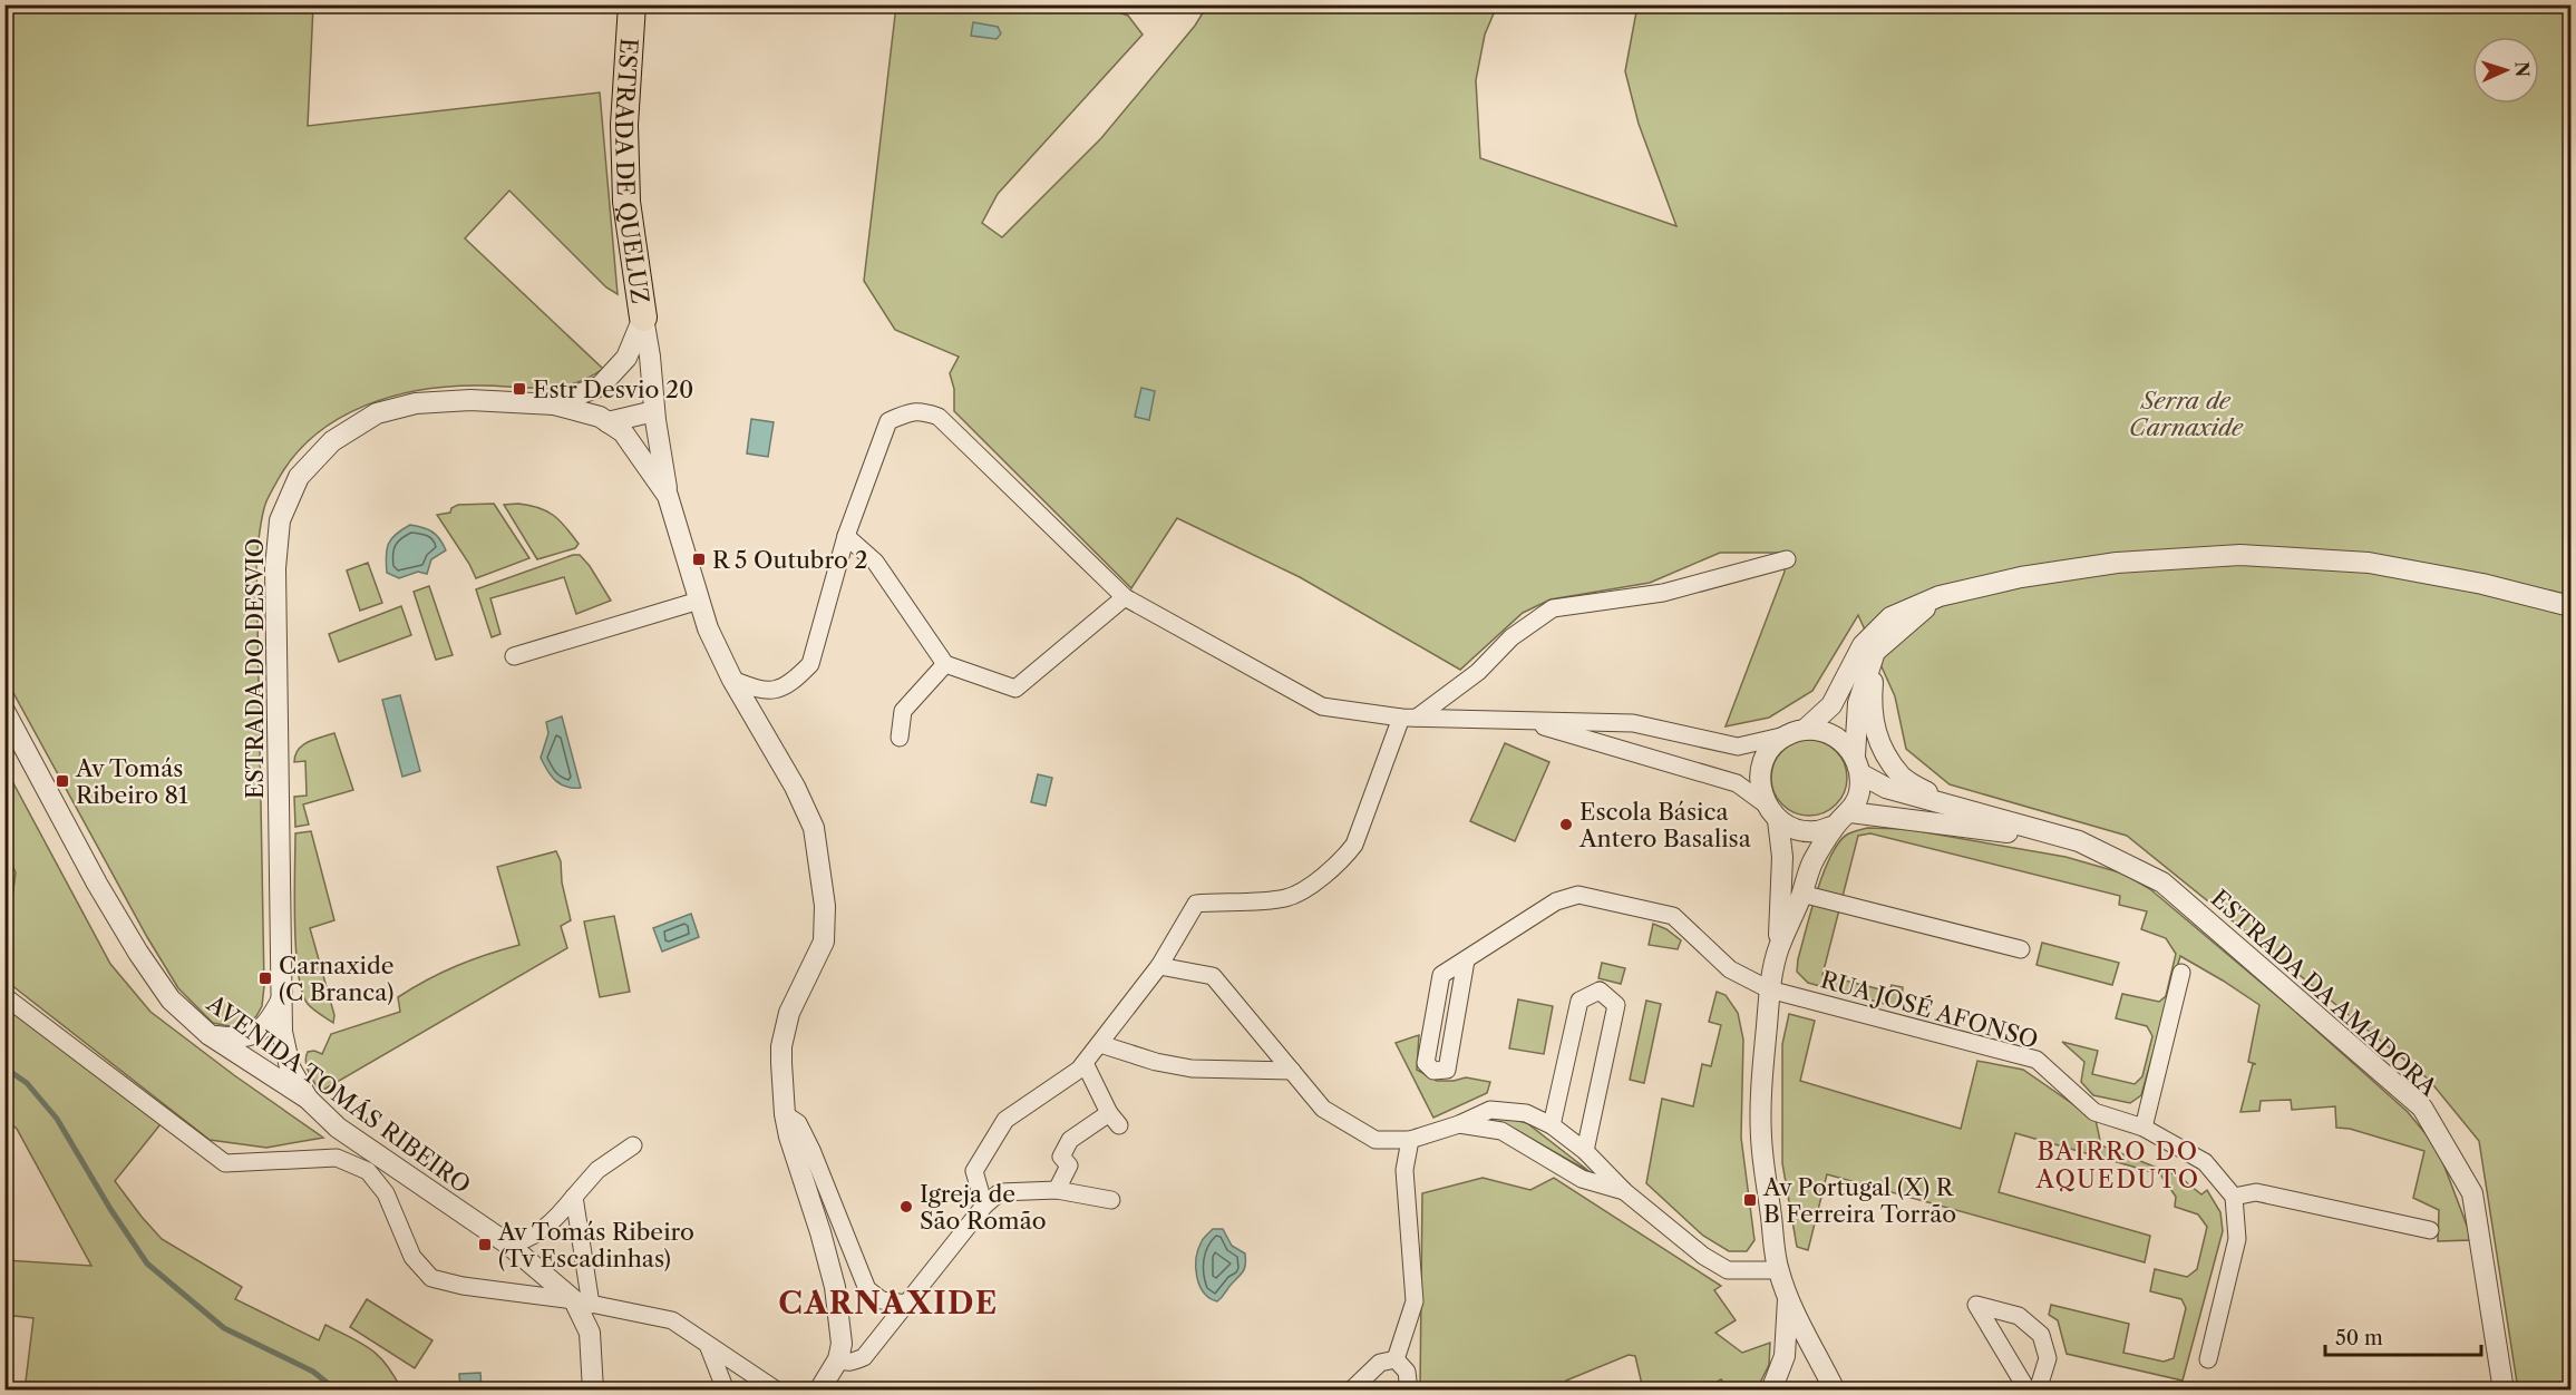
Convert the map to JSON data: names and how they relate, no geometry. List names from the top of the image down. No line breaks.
{"streets":{"main road":["ESTRADA DE QUELUZ"],"street":["ESTRADA DO DESVIO","ESTRADA DA AMADORA","RUA JOSÉ AFONSO","AVENIDA TOMÁS RIBEIRO"]},"crossings":[["ESTRADA DE QUELUZ","ESTRADA DO DESVIO"],["ESTRADA DO DESVIO","AVENIDA TOMÁS RIBEIRO"]],"districts":["BAIRRO DO AQUEDUTO","CARNAXIDE"],"parks":["Serra de Carnaxide"],"places":{"transit":["Estr Desvio 20","R 5 Outubro 2","Av Tomás Ribeiro 81","Carnaxide (C Branca)","Av Portugal (X) R B Ferreira Torrão","Av Tomás Ribeiro (Tv Escadinhas)"],"other":["Escola Básica Antero Basalisa","Igreja de São Romão"]},"scale_bar":"50 m","north":"right"}
